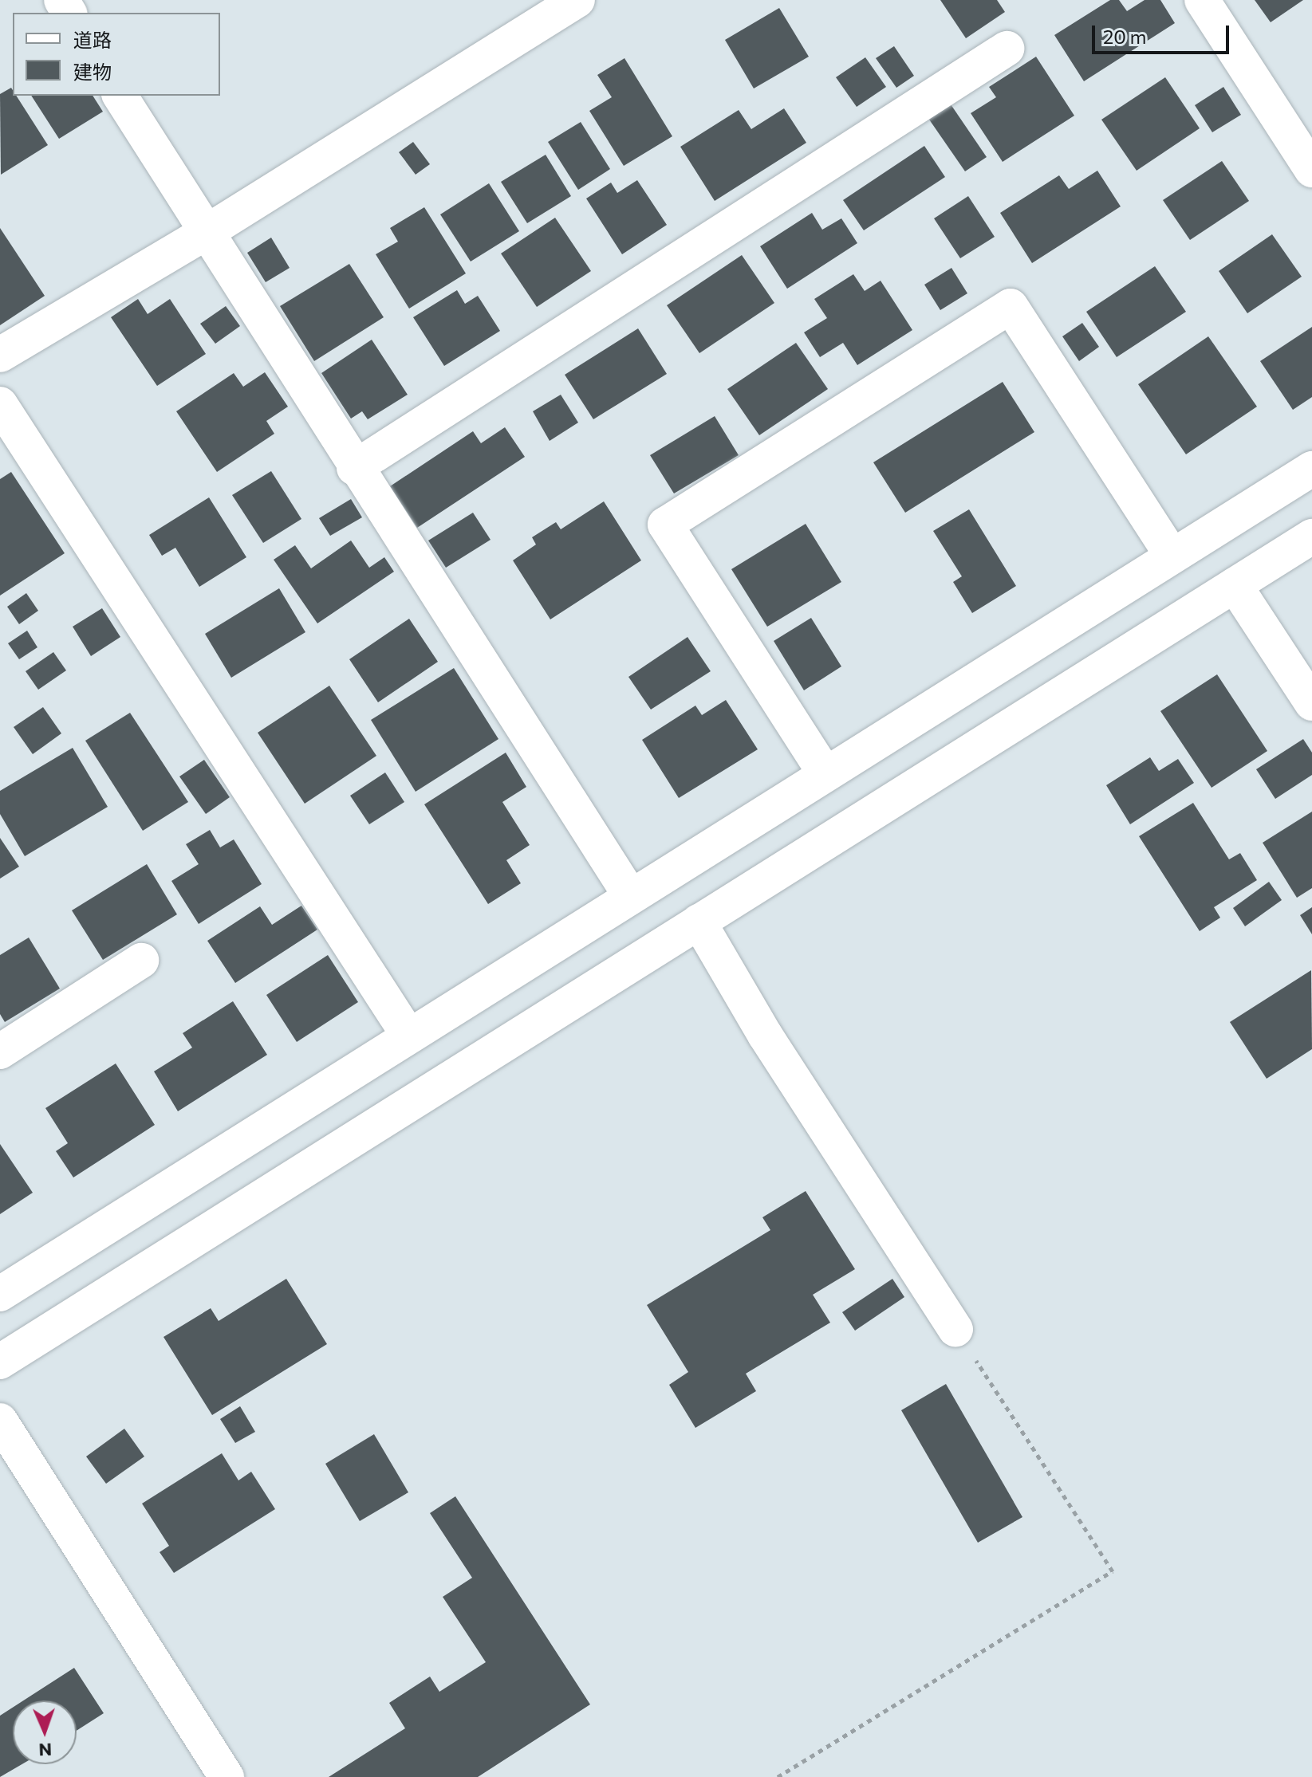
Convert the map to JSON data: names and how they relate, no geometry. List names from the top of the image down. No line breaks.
{"legend":["道路","建物"],"scale_bar":"20 m","north":"bottom"}
